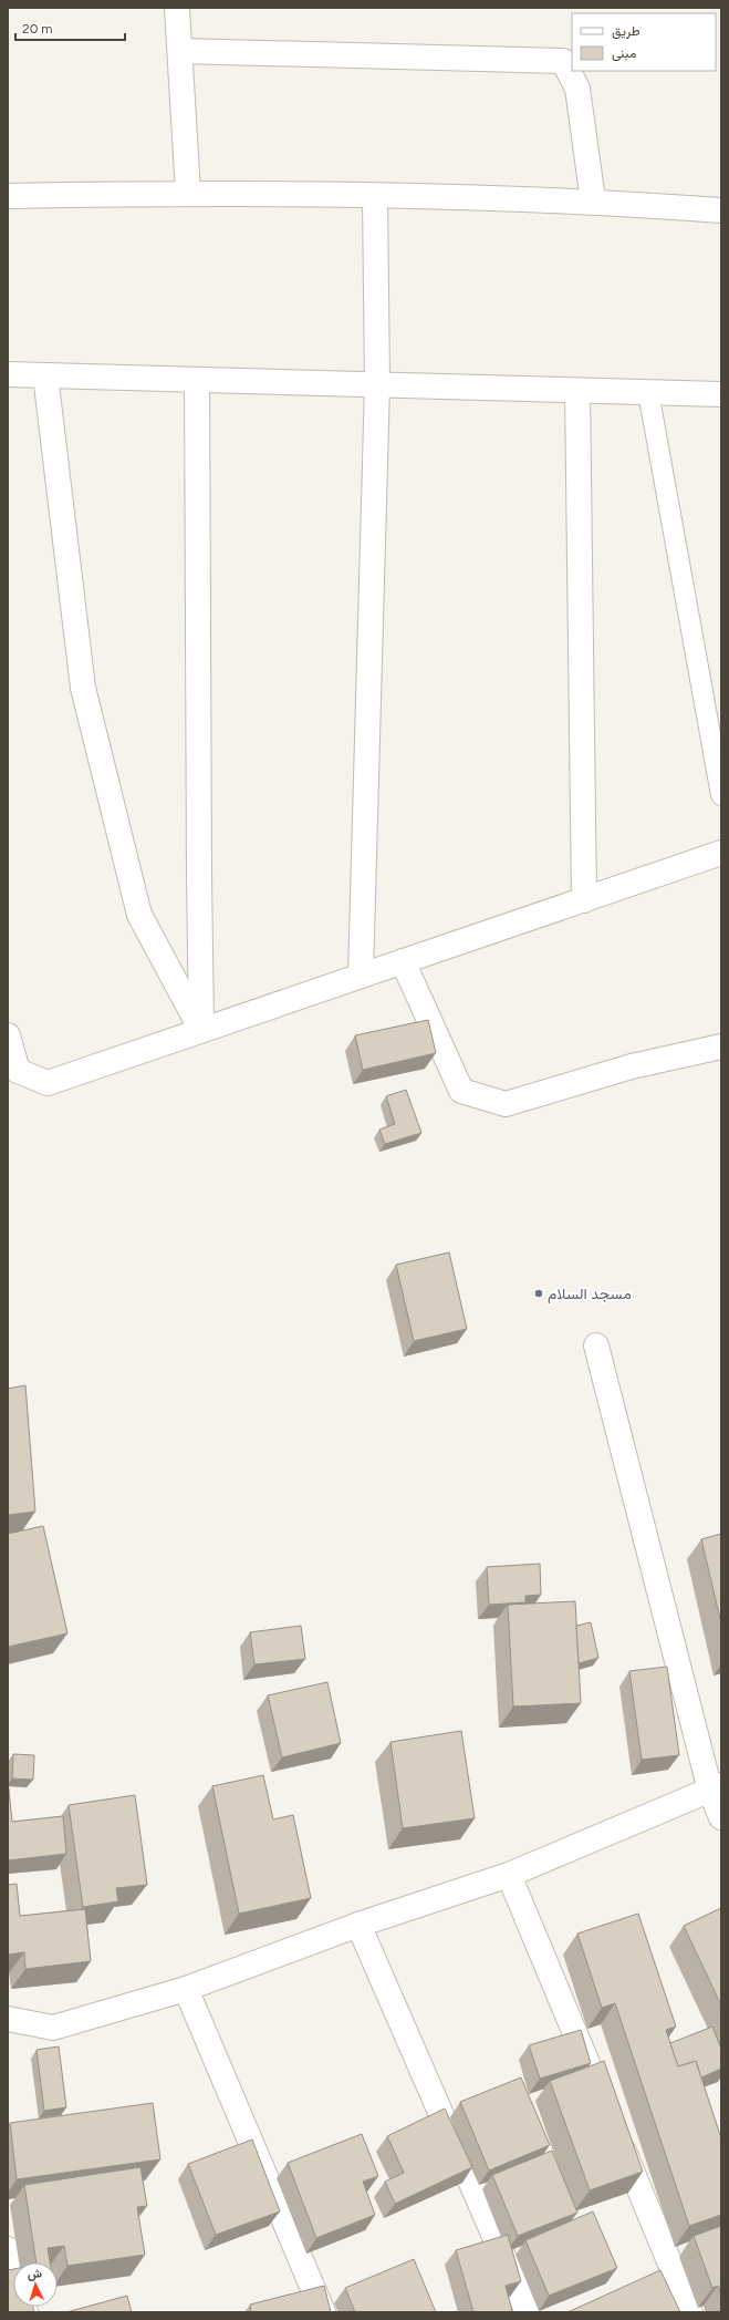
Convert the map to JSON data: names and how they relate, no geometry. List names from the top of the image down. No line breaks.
{"places":["مسجد السلام"],"legend":["طريق","مبنى"],"scale_bar":"20 m","north":"top"}
